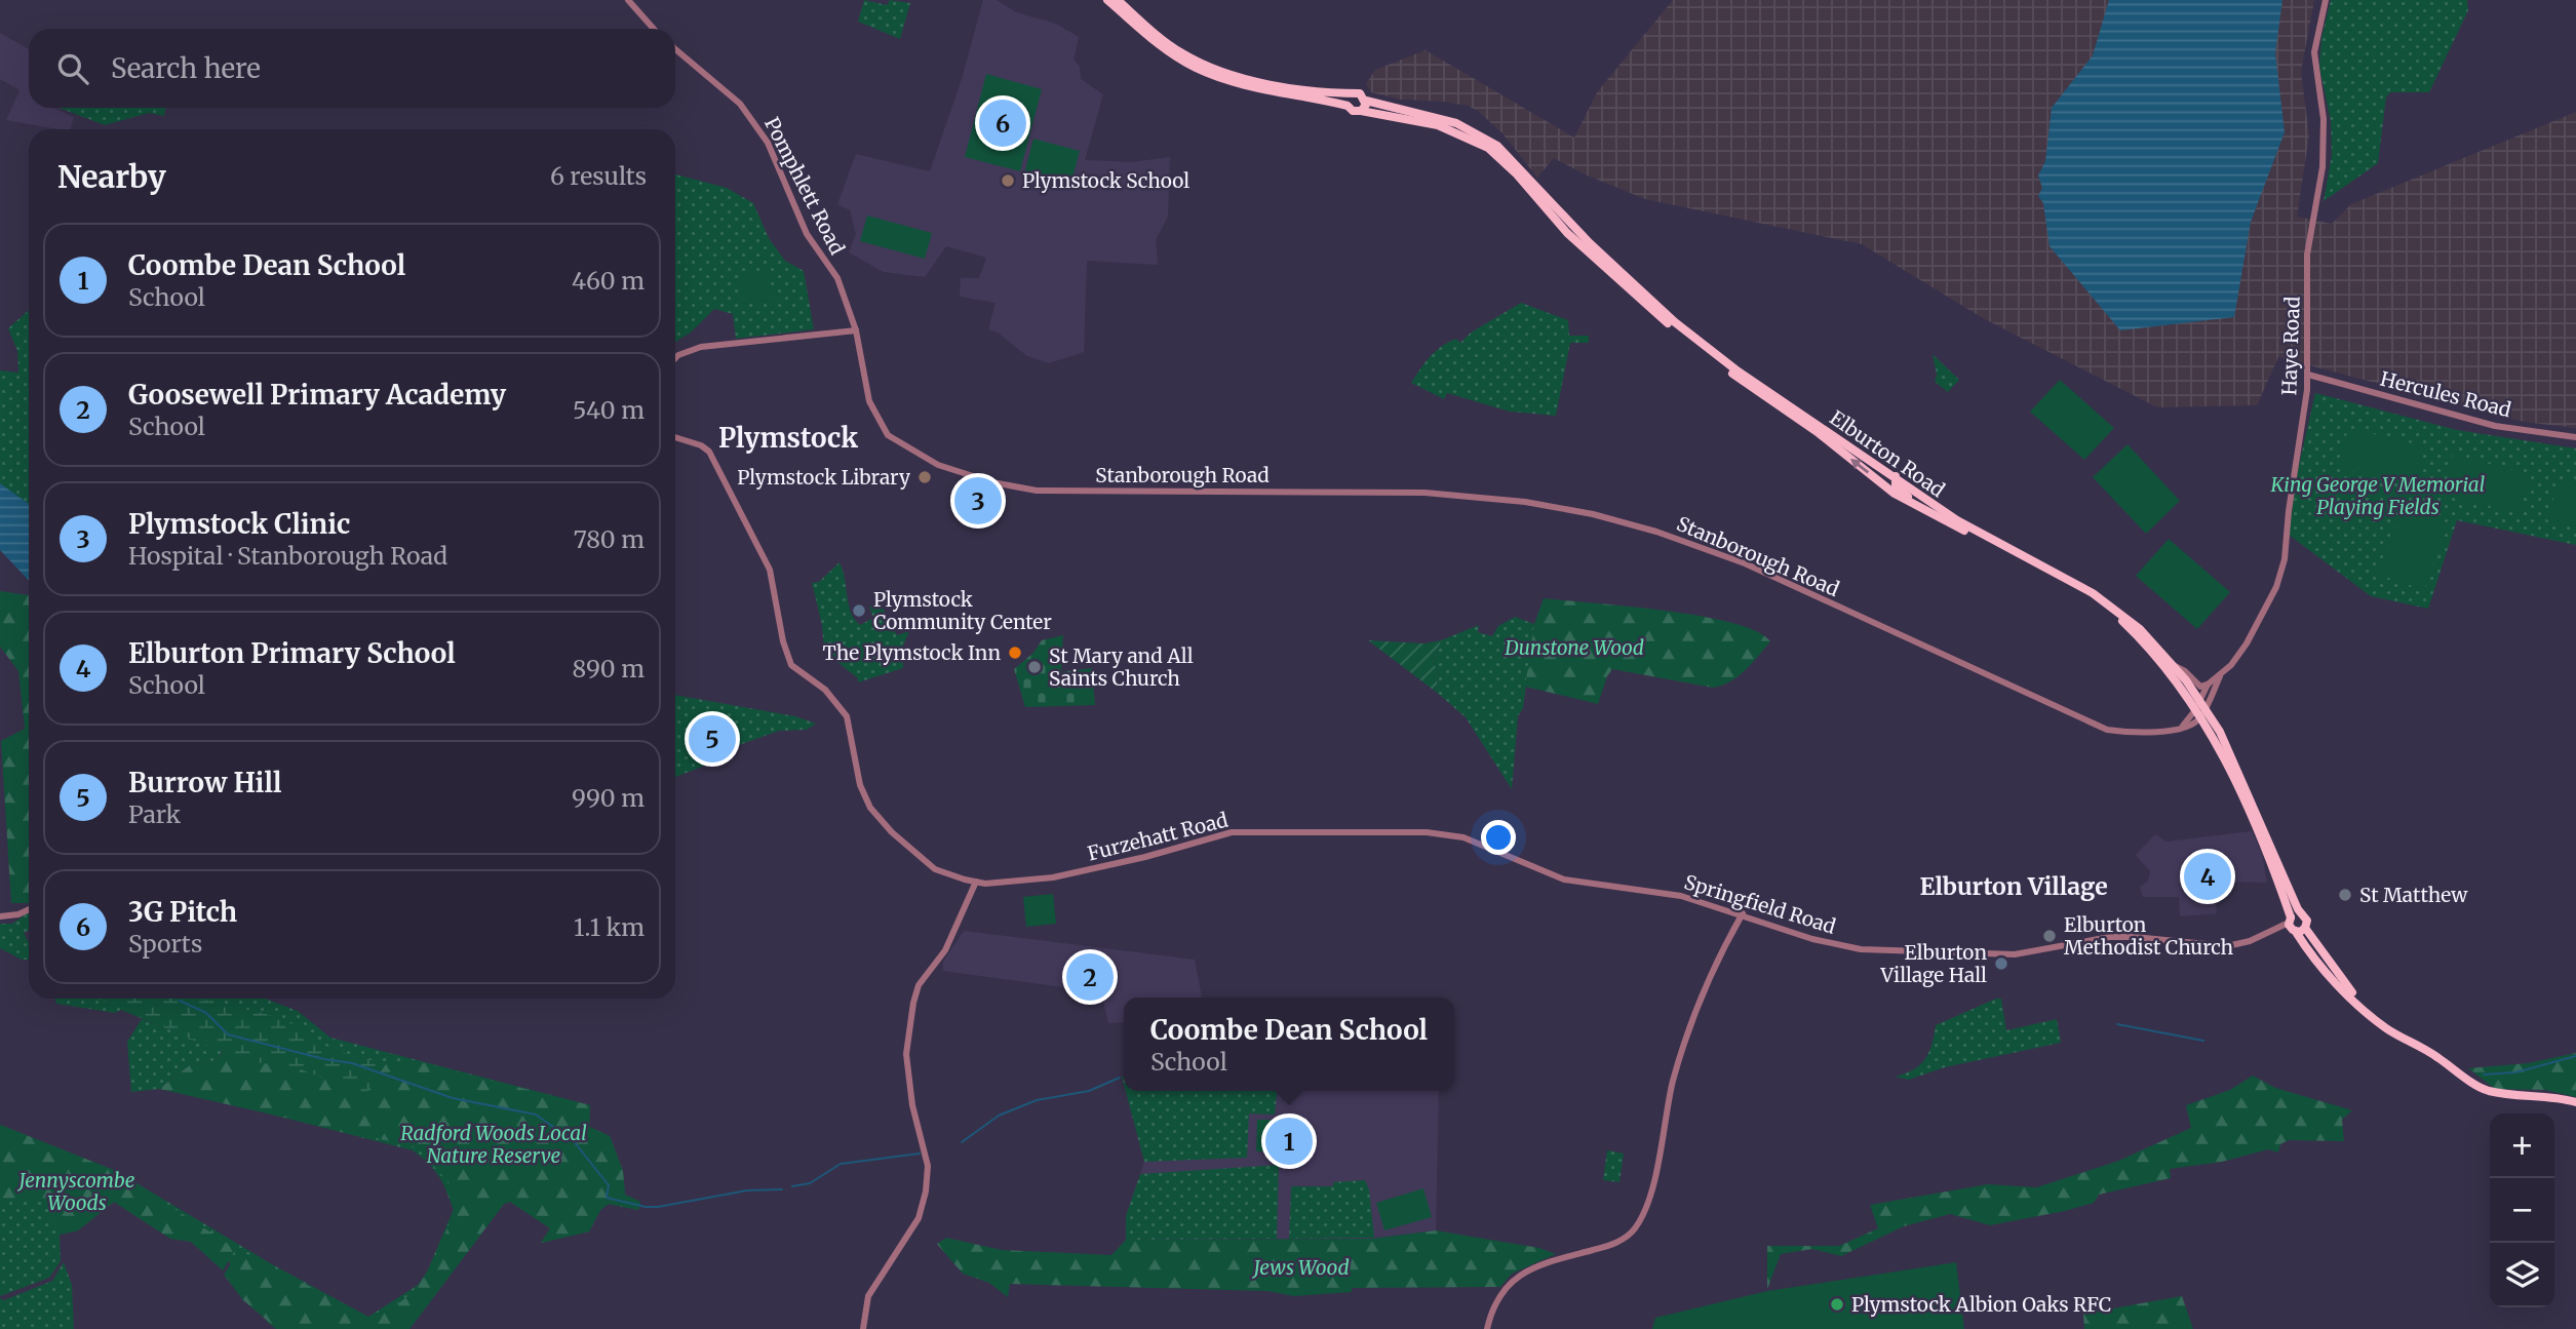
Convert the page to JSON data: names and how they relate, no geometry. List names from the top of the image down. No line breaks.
{"streets":{"main road":["Elburton Road"],"street":["Pomphlett Road","Haye Road","Hercules Road","Stanborough Road","Furzehatt Road","Springfield Road"]},"crossings":[["Pomphlett Road","Stanborough Road"],["Haye Road","Hercules Road"],["Haye Road","Elburton Road"],["Haye Road","Stanborough Road"],["Elburton Road","Stanborough Road"],["Elburton Road","Springfield Road"],["Furzehatt Road","Springfield Road"]],"districts":["Plymstock","Elburton Village"],"parks":["King George V Memorial Playing Fields","Dunstone Wood","Radford Woods Local Nature Reserve","Jennyscombe Woods","Jews Wood"],"places":["Plymstock School","Plymstock Library","Plymstock Community Center","The Plymstock Inn","St Mary and All Saints Church","St Matthew","Elburton Methodist Church","Elburton Village Hall","Plymstock Albion Oaks RFC"],"page":{"search":"Search here","pins":["6","3","5","4","2","1"],"heading":["Nearby","6 results"],"list":[{"mark":"1","name":"Coombe Dean School","note":"School","value":"460 m"},{"mark":"2","name":"Goosewell Primary Academy","note":"School","value":"540 m"},{"mark":"3","name":"Plymstock Clinic","note":"Hospital · Stanborough Road","value":"780 m"},{"mark":"4","name":"Elburton Primary School","note":"School","value":"890 m"},{"mark":"5","name":"Burrow Hill","note":"Park","value":"990 m"},{"mark":"6","name":"3G Pitch","note":"Sports","value":"1.1 km"}],"popup":["Coombe Dean School","School"],"map_buttons":["+","−"]}}
